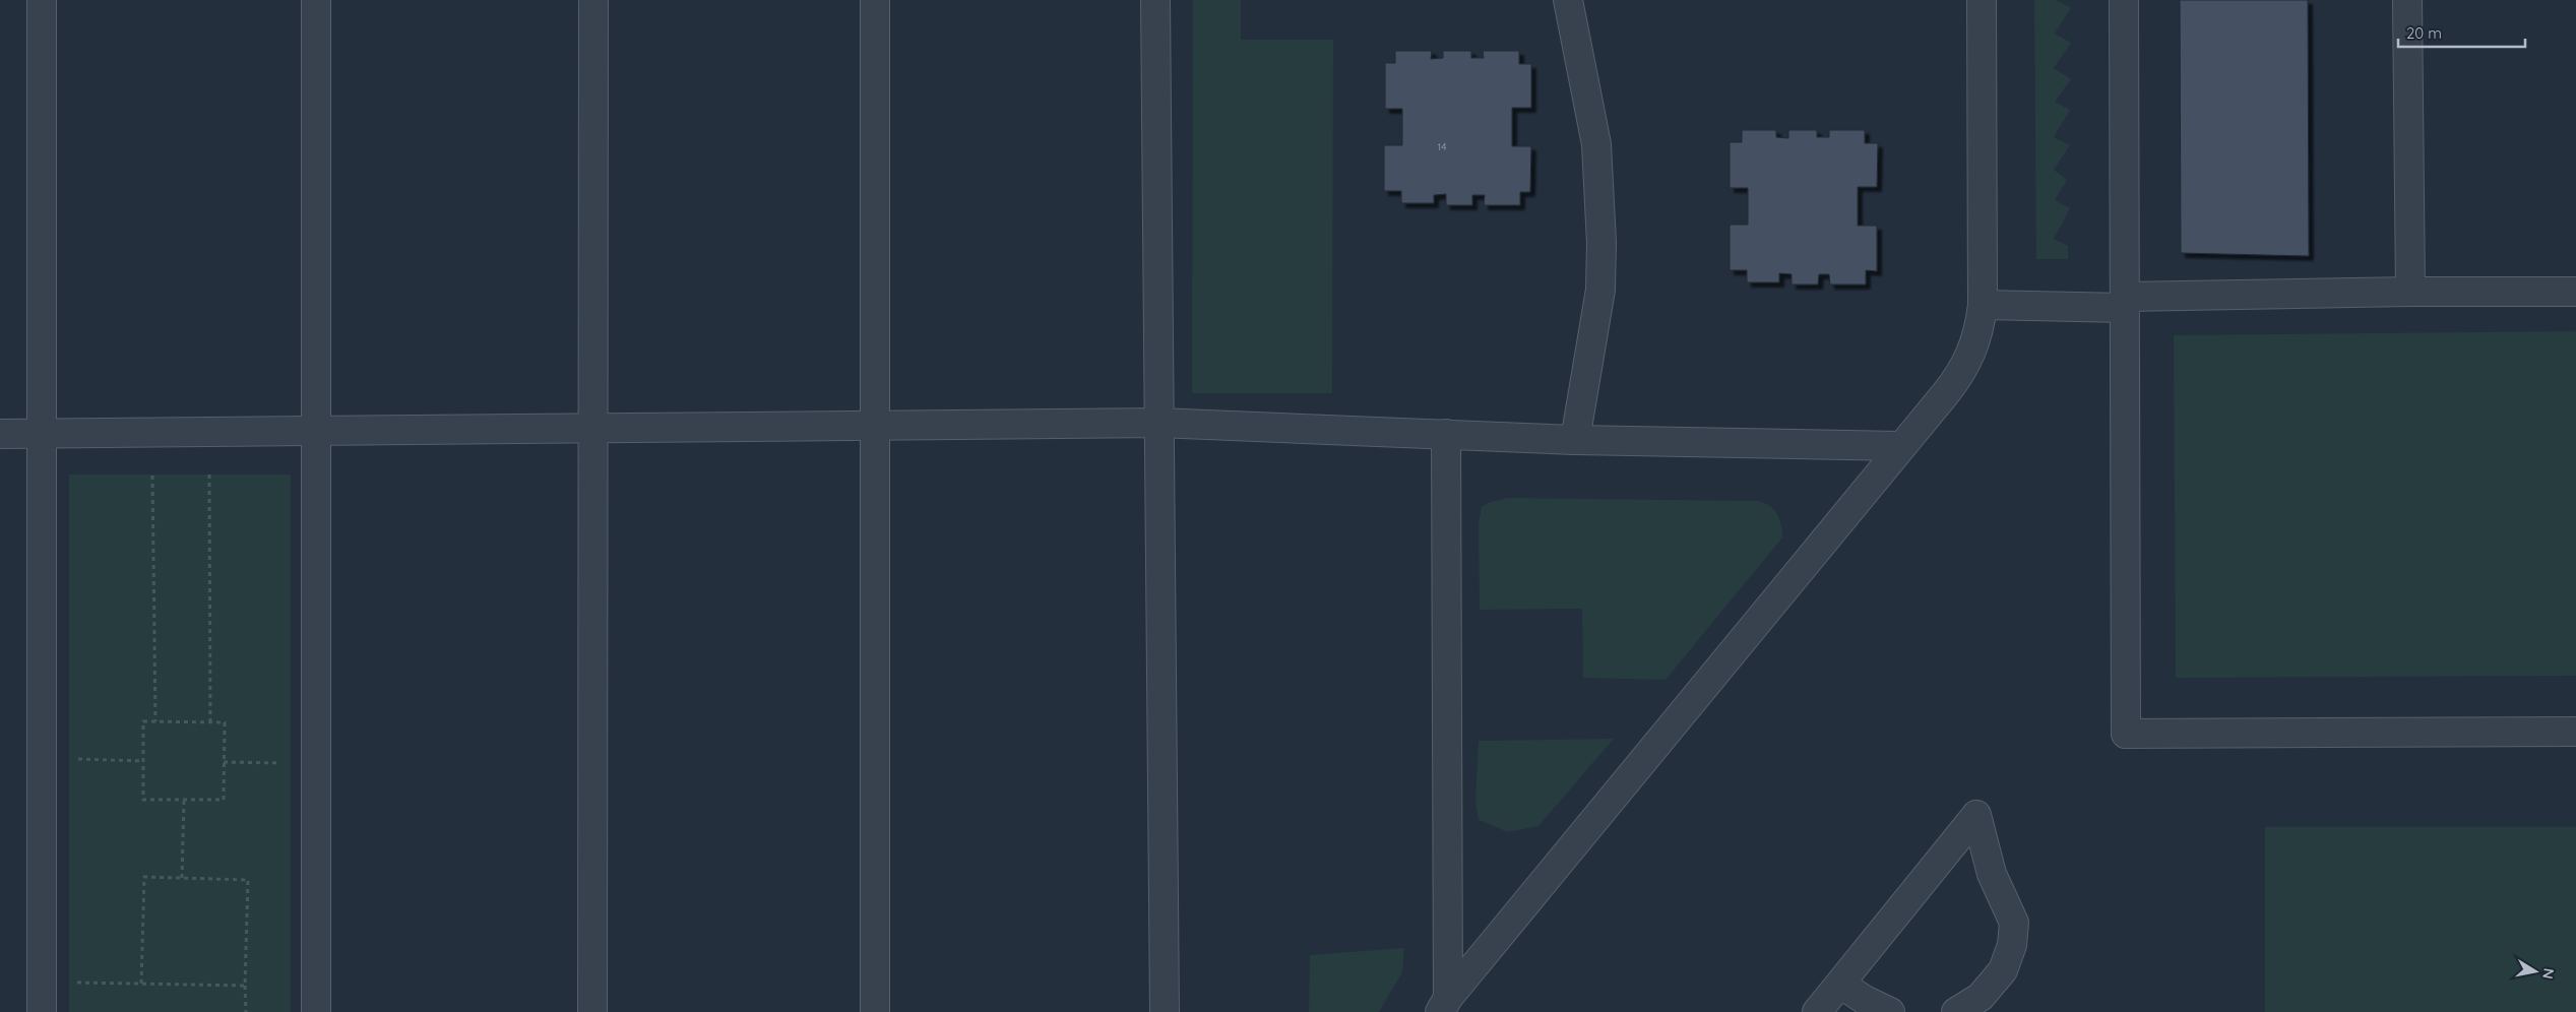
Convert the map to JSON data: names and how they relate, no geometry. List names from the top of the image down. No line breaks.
{"house_numbers":["14"],"scale_bar":"20 m","north":"right"}
